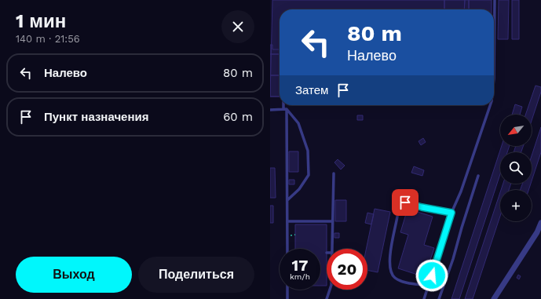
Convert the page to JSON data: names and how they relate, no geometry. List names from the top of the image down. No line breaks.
{"north":"bottom left","page":{"heading":["1 мин","140 m · 21:56"],"turn":["80 m","Налево"],"list":[{"name":"Налево","value":"80 m"},{"name":"Пункт назначения","value":"60 m"}],"then":"Затем","map_buttons":"+","speed":"17 km/h","limit":"20","buttons":["Выход","Поделиться"]}}
